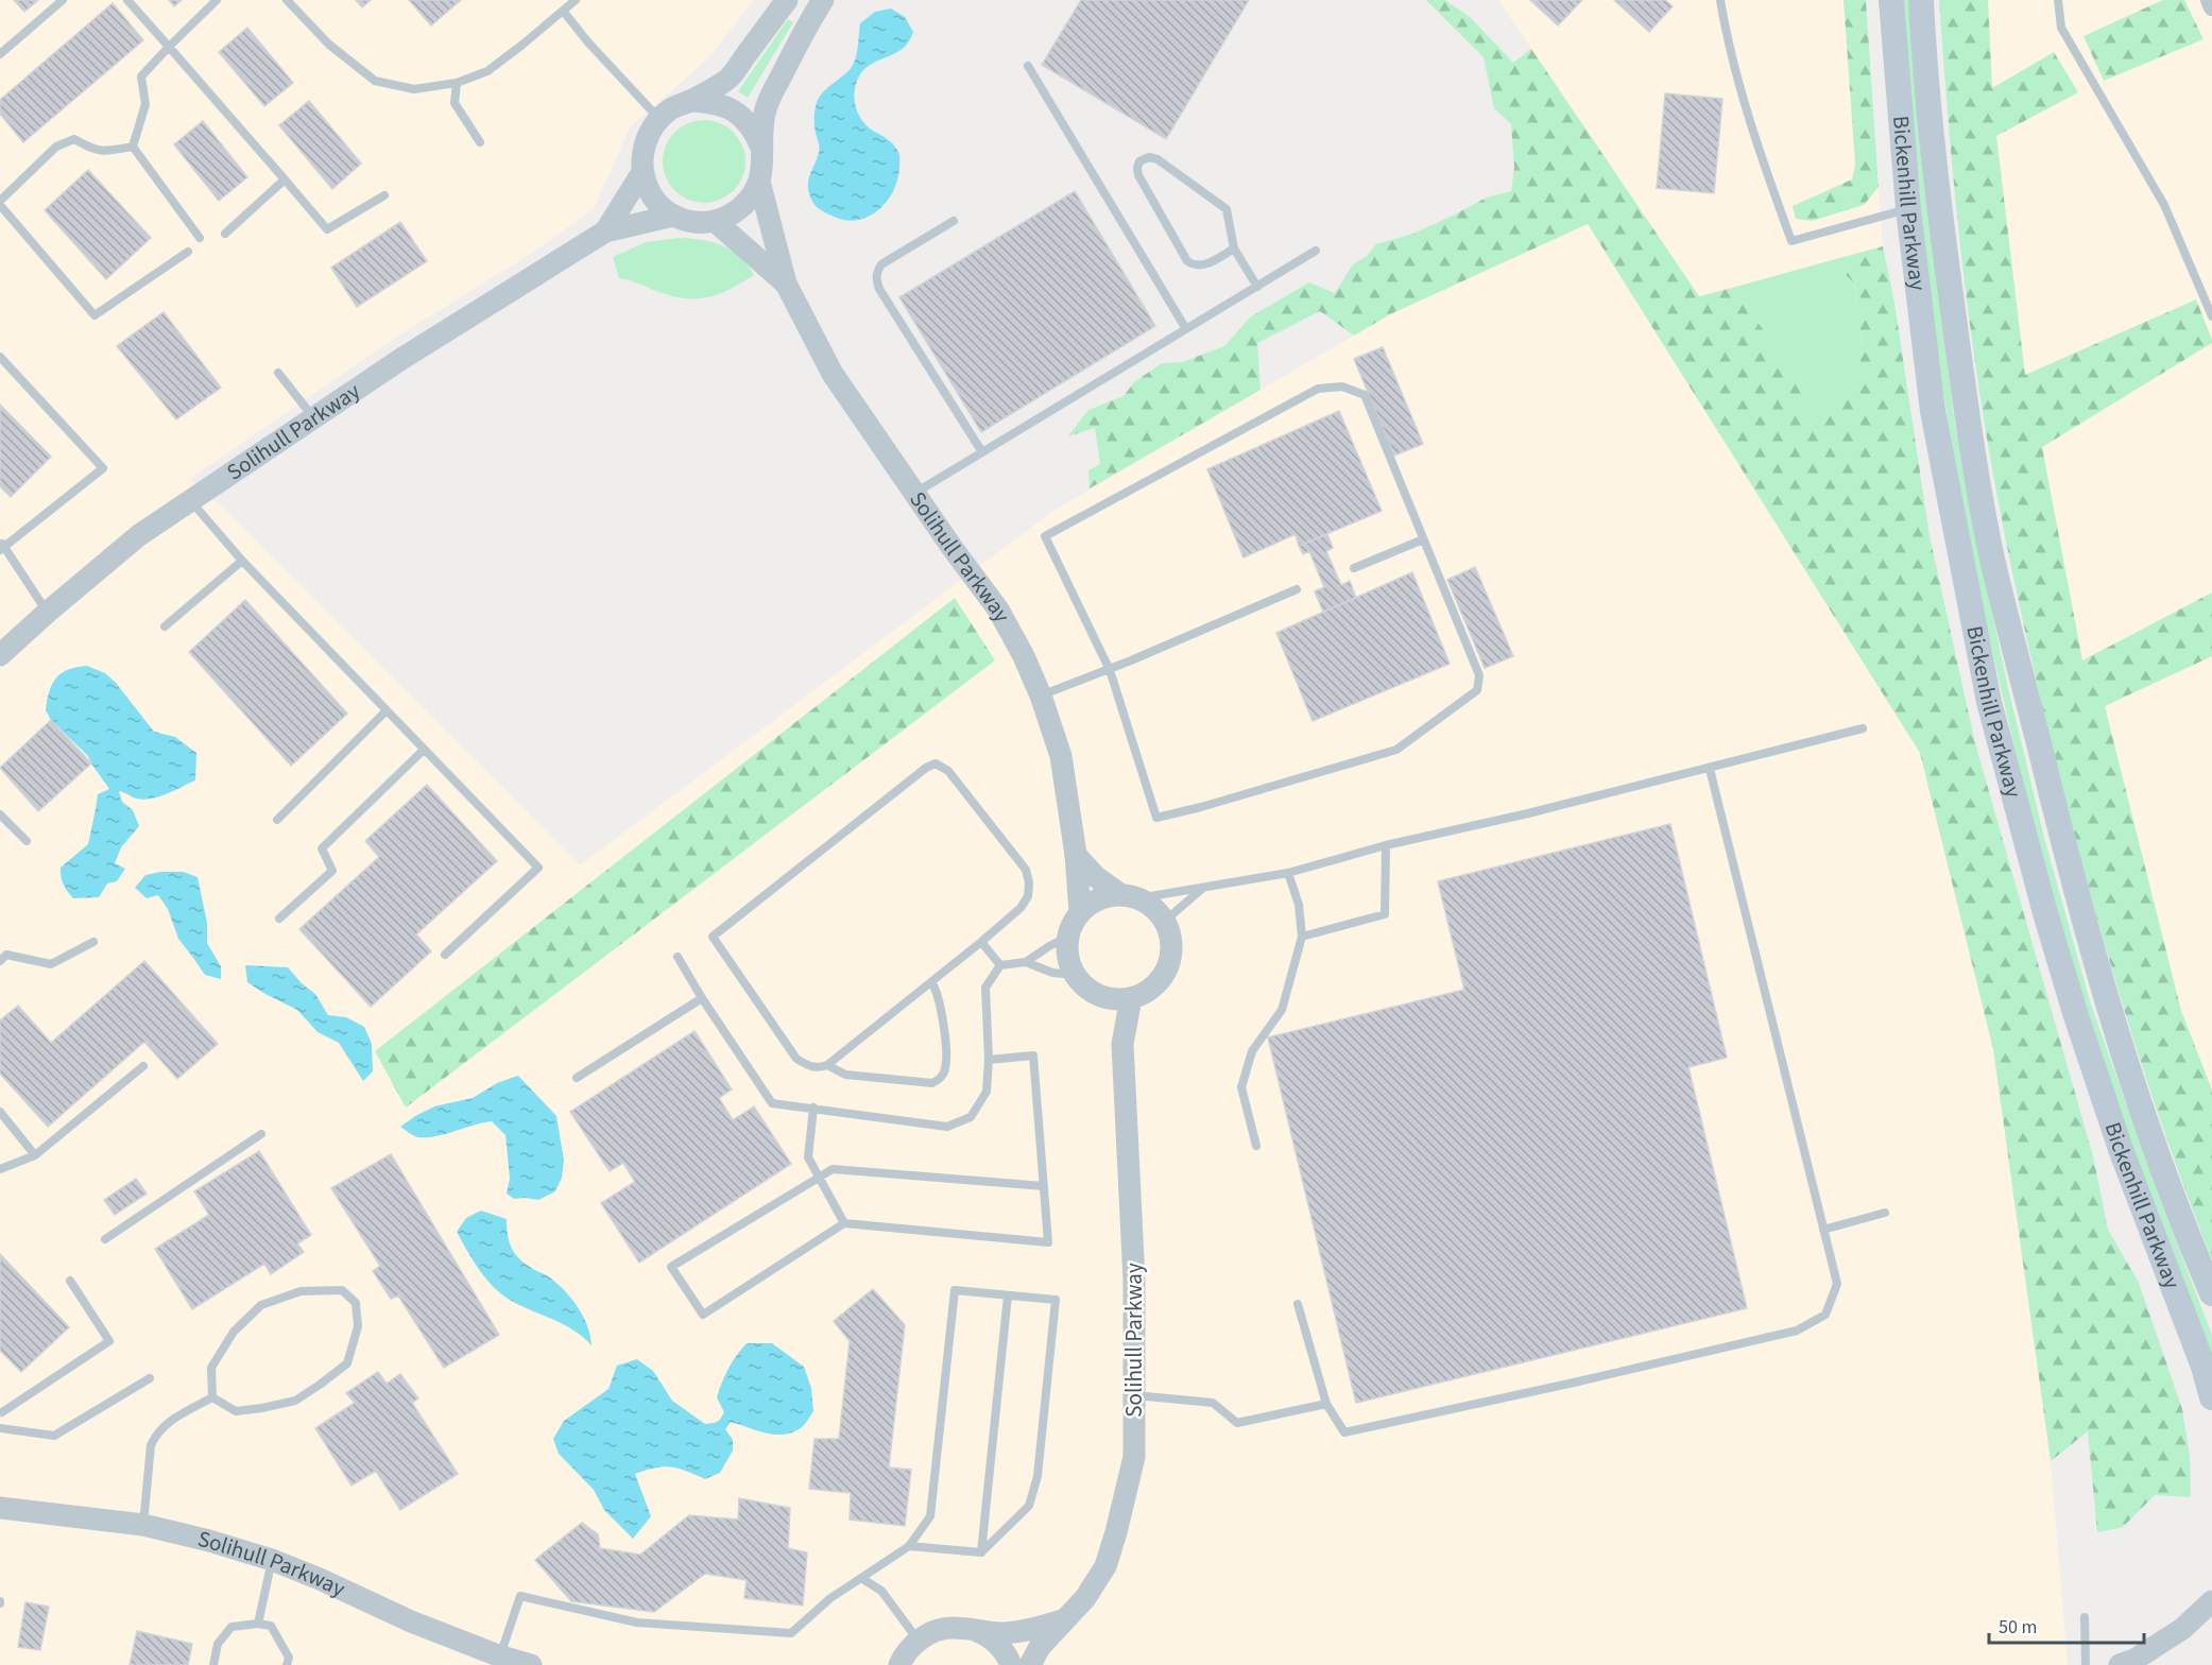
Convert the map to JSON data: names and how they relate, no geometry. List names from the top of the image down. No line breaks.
{"streets":{"main road":["Bickenhill Parkway"],"street":["Solihull Parkway"]},"scale_bar":"50 m"}
